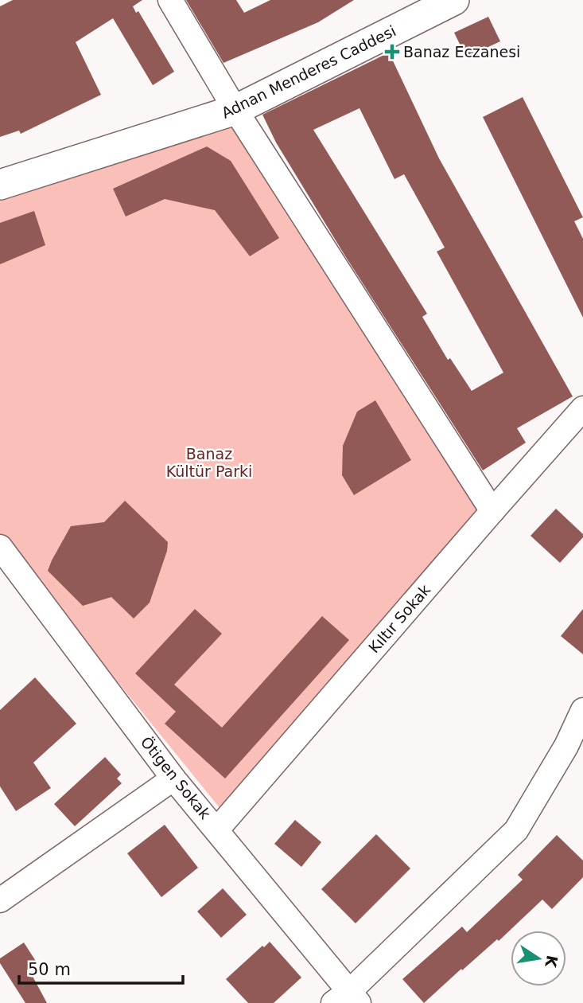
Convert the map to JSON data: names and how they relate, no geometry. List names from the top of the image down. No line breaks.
{"streets":{"street":["Adnan Menderes Caddesi","Kıltır Sokak","Ötigen Sokak"]},"crossings":[["Kıltır Sokak","Ötigen Sokak"]],"parks":["Banaz Kültür Parki"],"places":{"health":["Banaz Eczanesi"]},"scale_bar":"50 m","north":"right"}
